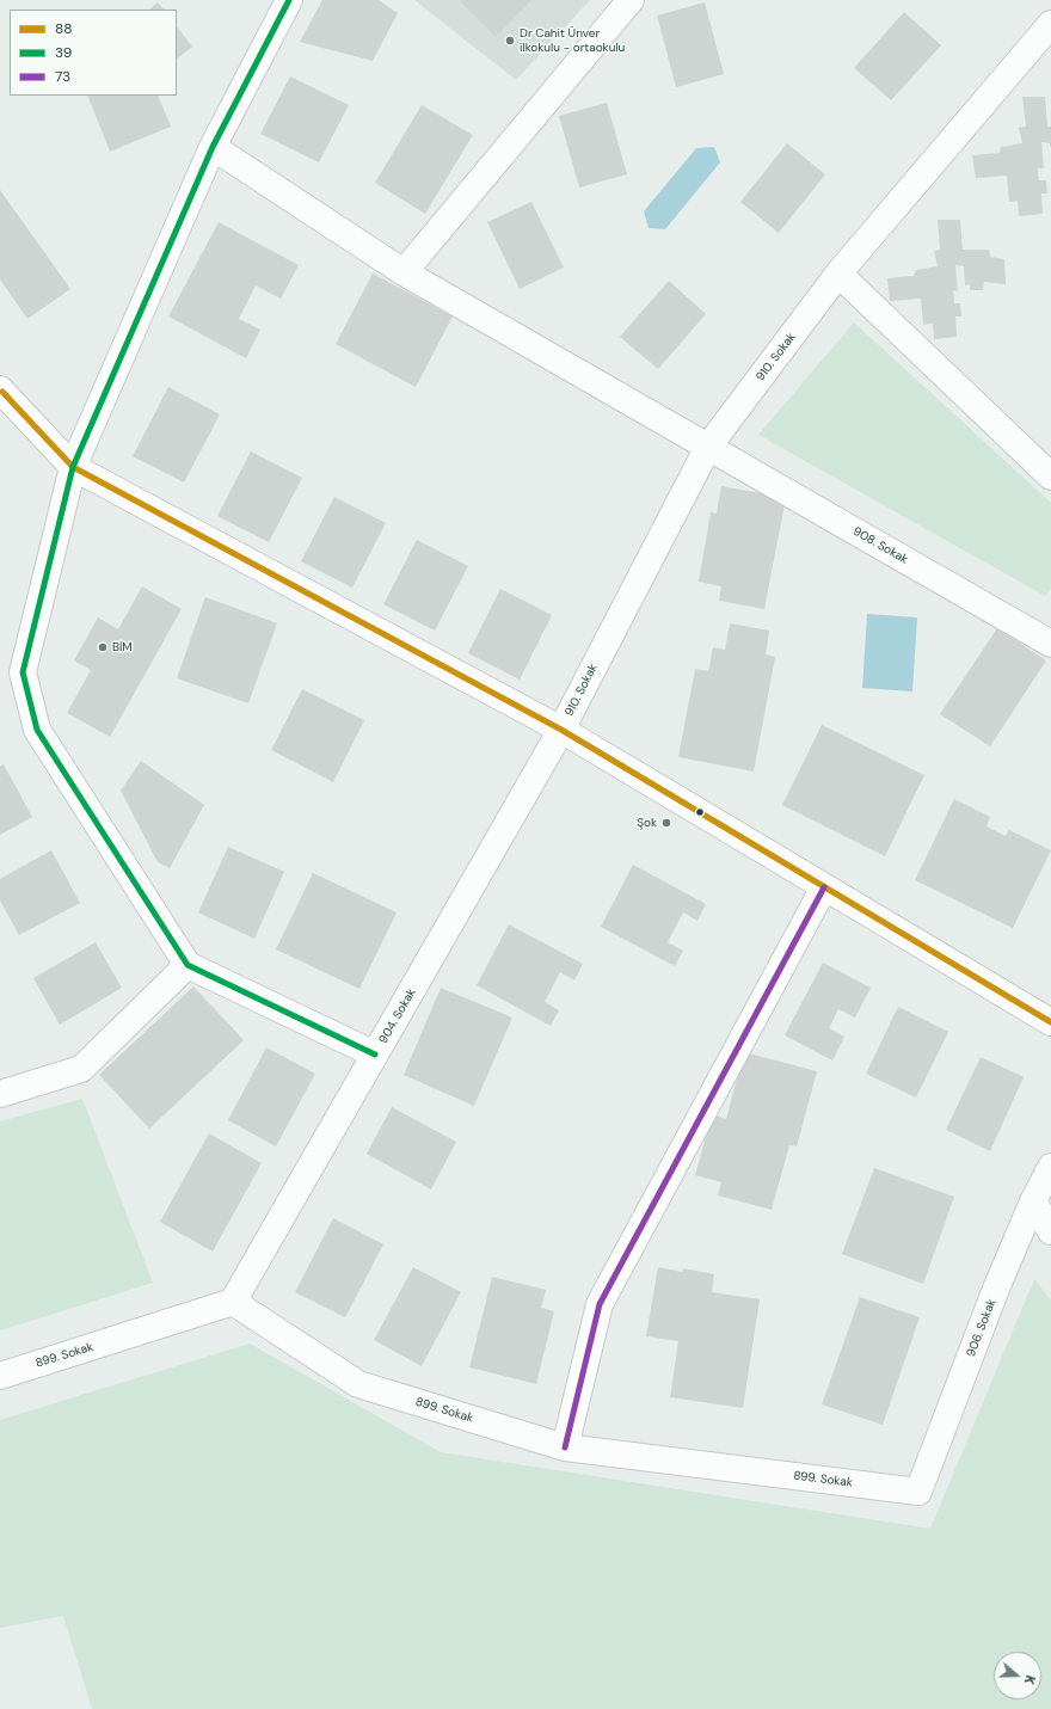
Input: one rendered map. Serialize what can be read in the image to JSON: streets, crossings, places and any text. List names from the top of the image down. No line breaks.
{"streets":{"street":["910. Sokak","908. Sokak","904. Sokak","906. Sokak","899. Sokak"]},"crossings":[["910. Sokak","908. Sokak"],["910. Sokak","904. Sokak"],["904. Sokak","899. Sokak"],["906. Sokak","899. Sokak"]],"places":["Dr Cahit Ünver ilkokulu - ortaokulu","BİM","Şok"],"lines":["transit line 39","transit line 88","transit line 73"],"legend":["88","39","73"],"north":"right"}
